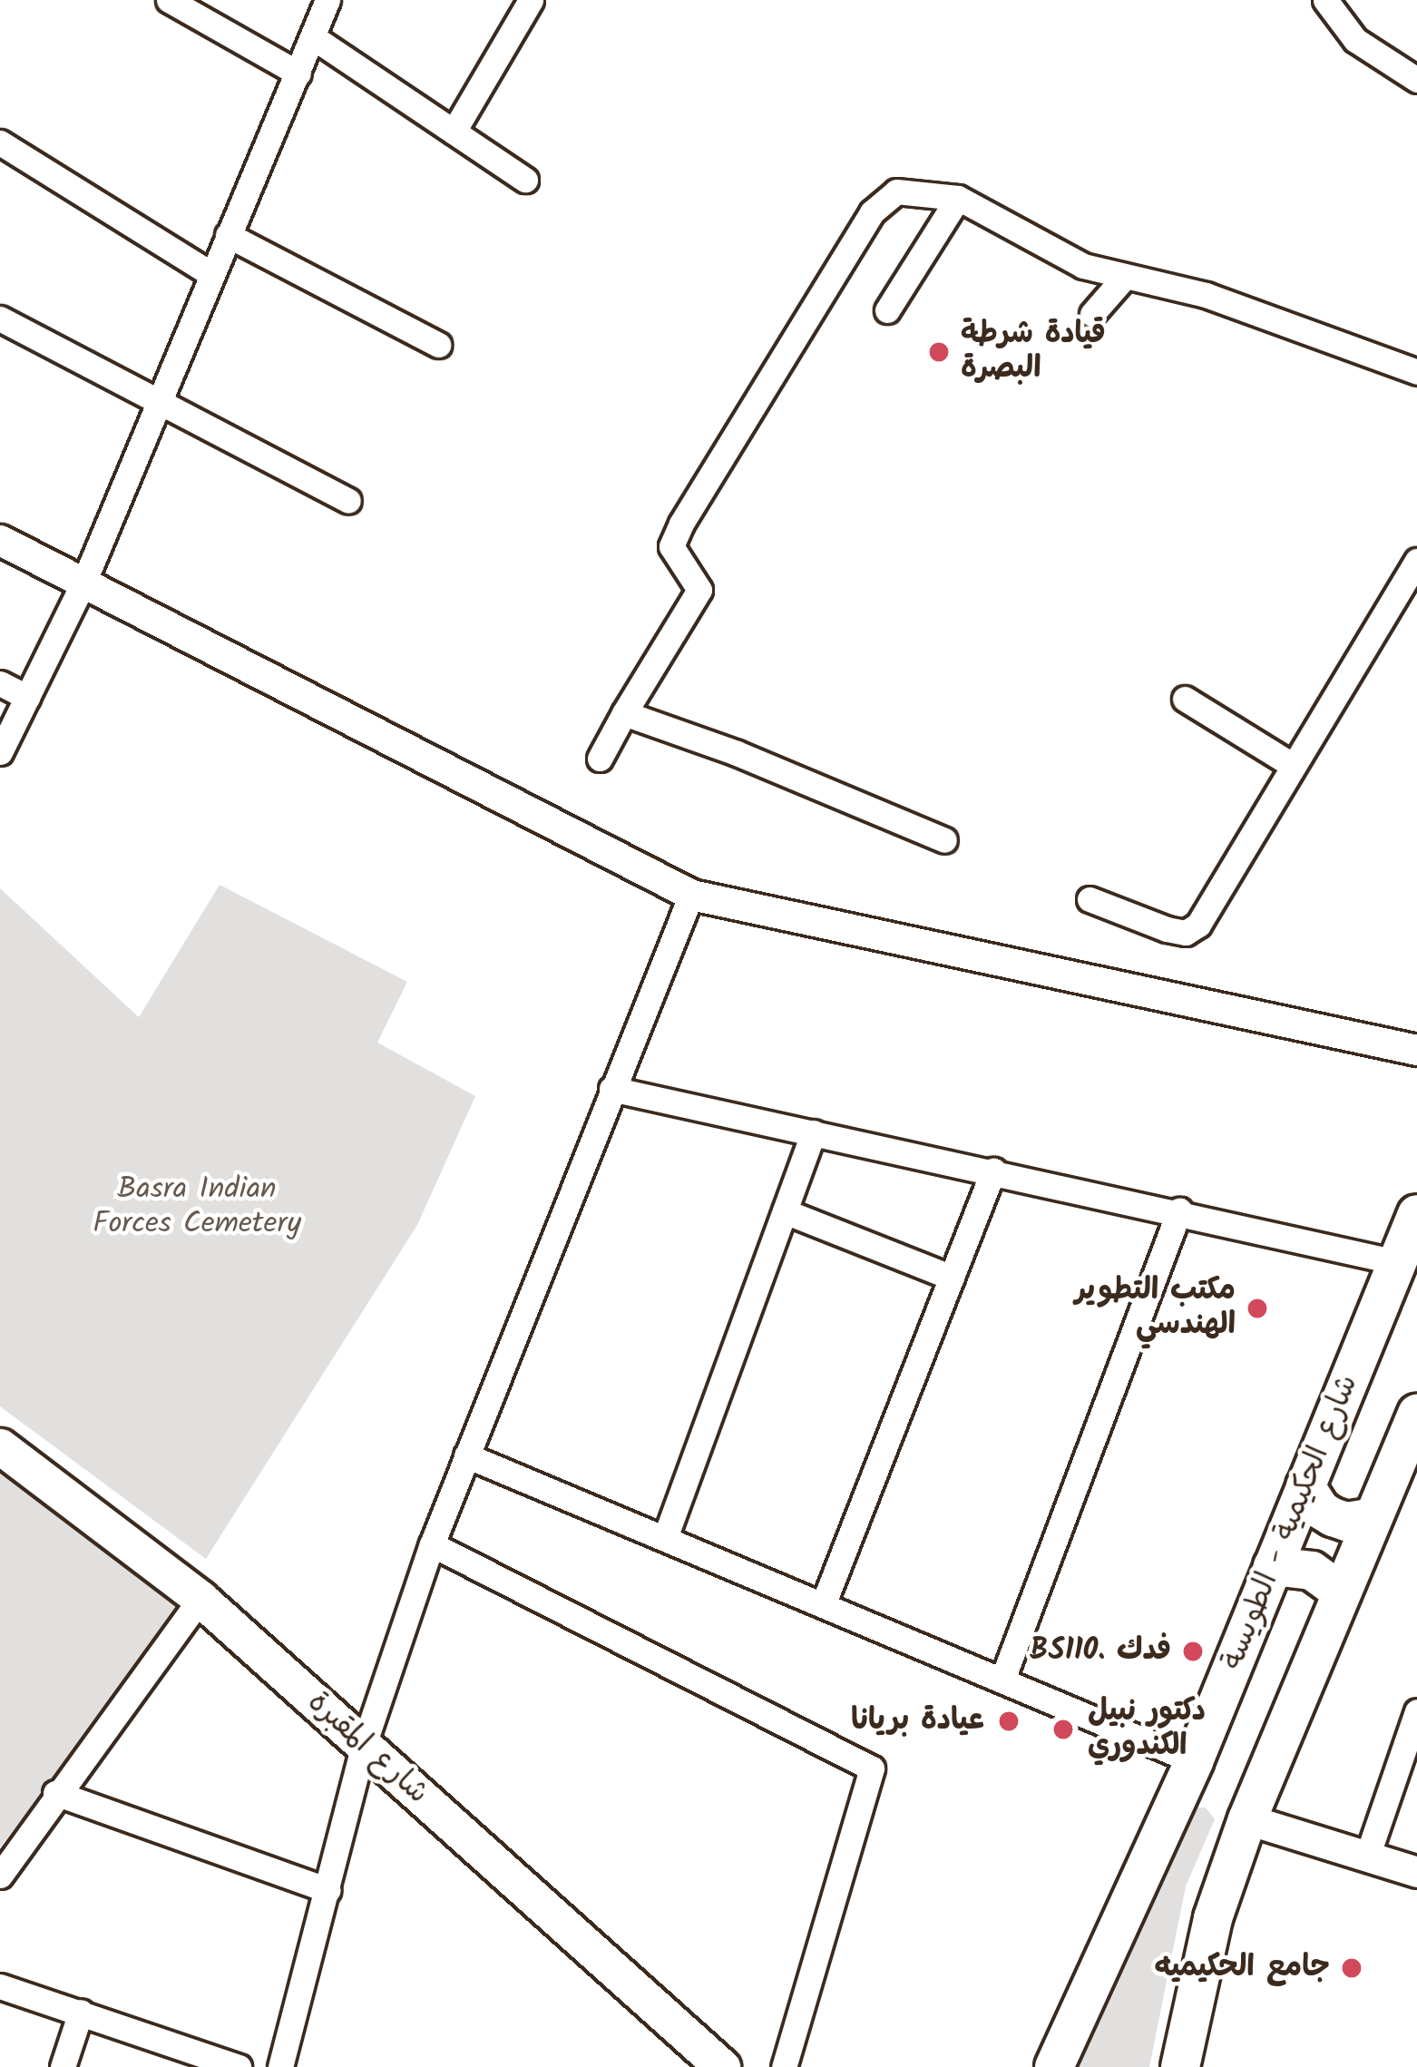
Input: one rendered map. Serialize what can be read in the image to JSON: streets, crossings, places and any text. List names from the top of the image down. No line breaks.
{"streets":{"main road":["شارع الحكيمية - الطويسة","شارع المقبرة"]},"parks":["Basra Indian Forces Cemetery"],"places":["قيادة شرطة البصرة","مكتب التطوير الهندسي","BS110. فدك","عيادة بريانا","دكتور نبيل الكندوري","جامع الحكيميه"]}
